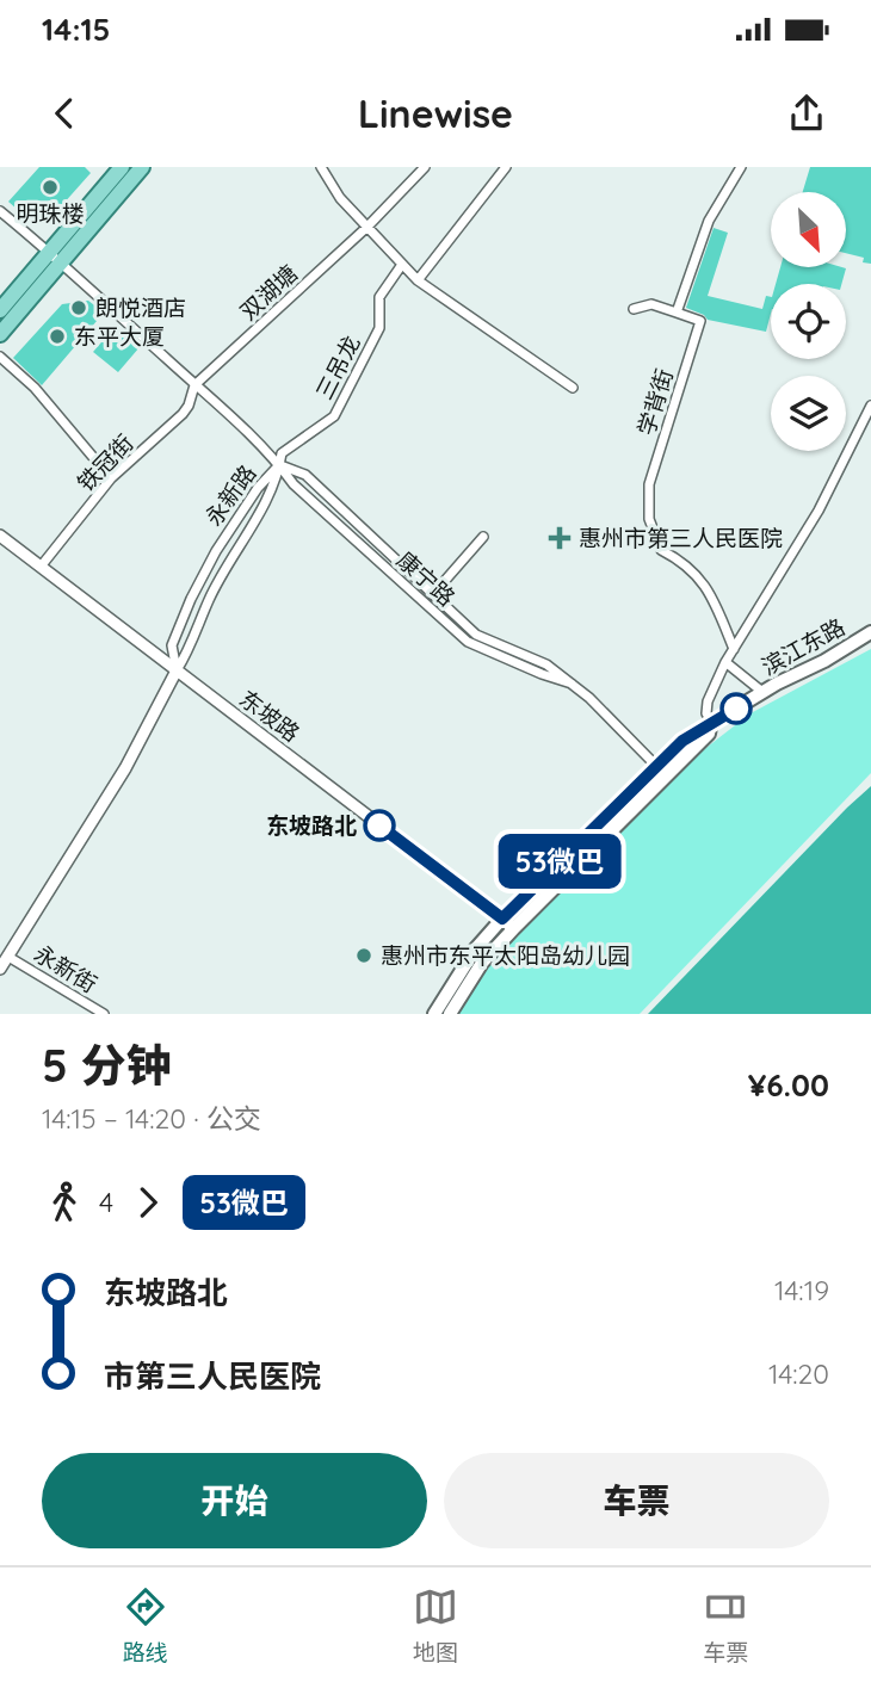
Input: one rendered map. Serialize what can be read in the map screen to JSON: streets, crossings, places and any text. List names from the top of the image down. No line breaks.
{"streets":{"main road":["滨江东路"],"street":["双湖塘","三吊龙","学背街","铁冠街","永新路","康宁路","东坡路","永新街"]},"crossings":[["双湖塘","铁冠街"],["双湖塘","康宁路"],["三吊龙","永新路"],["三吊龙","康宁路"],["铁冠街","康宁路"],["铁冠街","东坡路"],["永新路","康宁路"],["永新路","东坡路"],["永新路","永新街"],["康宁路","滨江东路"],["滨江东路","东坡路"]],"places":{"other":["明珠楼","朗悦酒店","东平大厦","东坡路北","惠州市东平太阳岛幼儿园"],"health":["惠州市第三人民医院"]},"lines":["bus line 53微巴"],"north":"bottom right","page":{"status":"14:15","header":"Linewise","on_map":"53微巴","heading":["5 分钟","14:15 – 14:20 · 公交","¥6.00"],"legs":["4","53微巴"],"list":[{"name":"东坡路北","value":"14:19"},{"name":"市第三人民医院","value":"14:20"}],"buttons":["开始","车票"],"tabs":["路线","地图","车票"]}}
